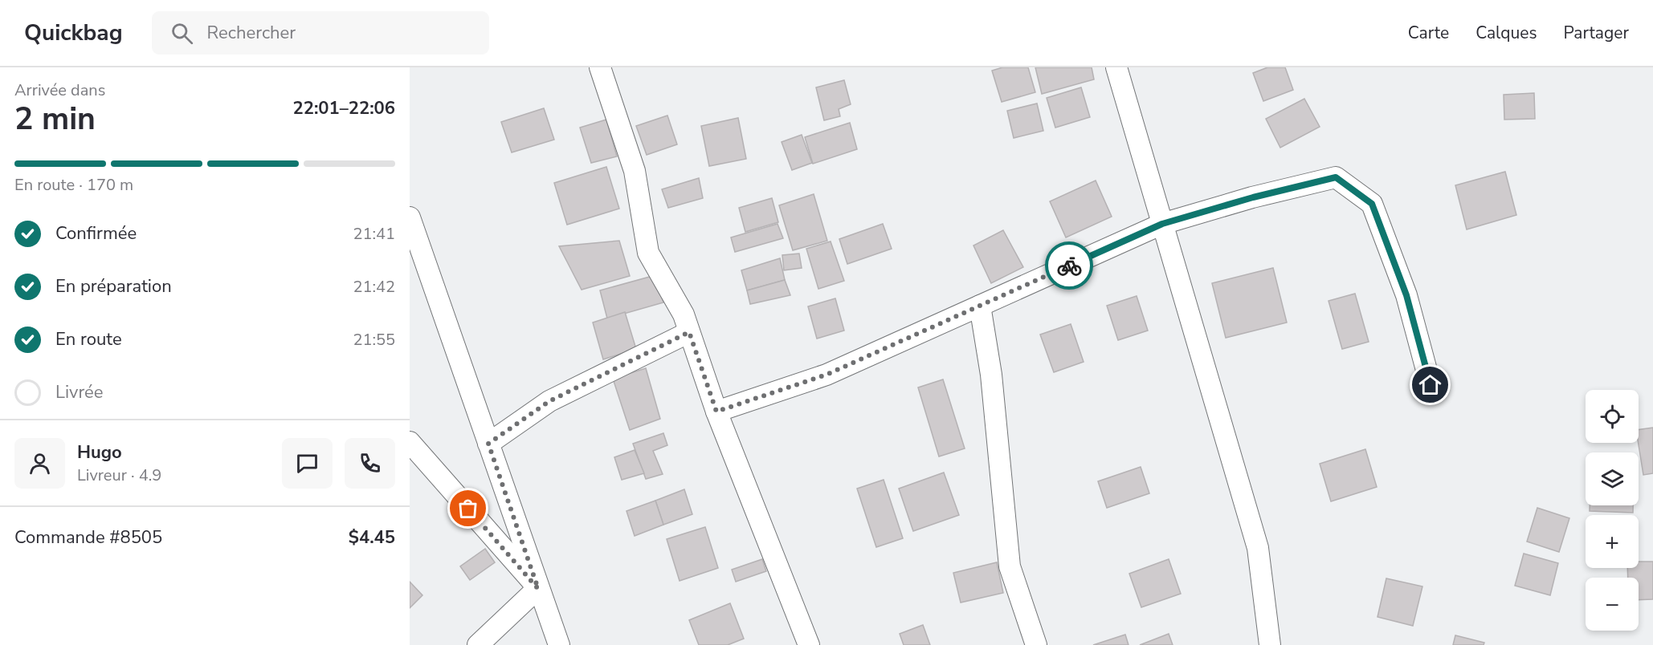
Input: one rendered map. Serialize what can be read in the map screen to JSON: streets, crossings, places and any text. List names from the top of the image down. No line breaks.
{"page":{"header":"Quickbag","search":"Rechercher","nav":["Carte","Calques","Partager"],"heading":["2 min","Arrivée dans","22:01–22:06"],"panel":["Hugo","Livreur · 4.9","Commande #8505","$4.45"],"bar":"En route · 170 m","list":[["Confirmée","21:41"],["En préparation","21:42"],["En route","21:55"],"Livrée"],"map_buttons":["+","−"]}}
